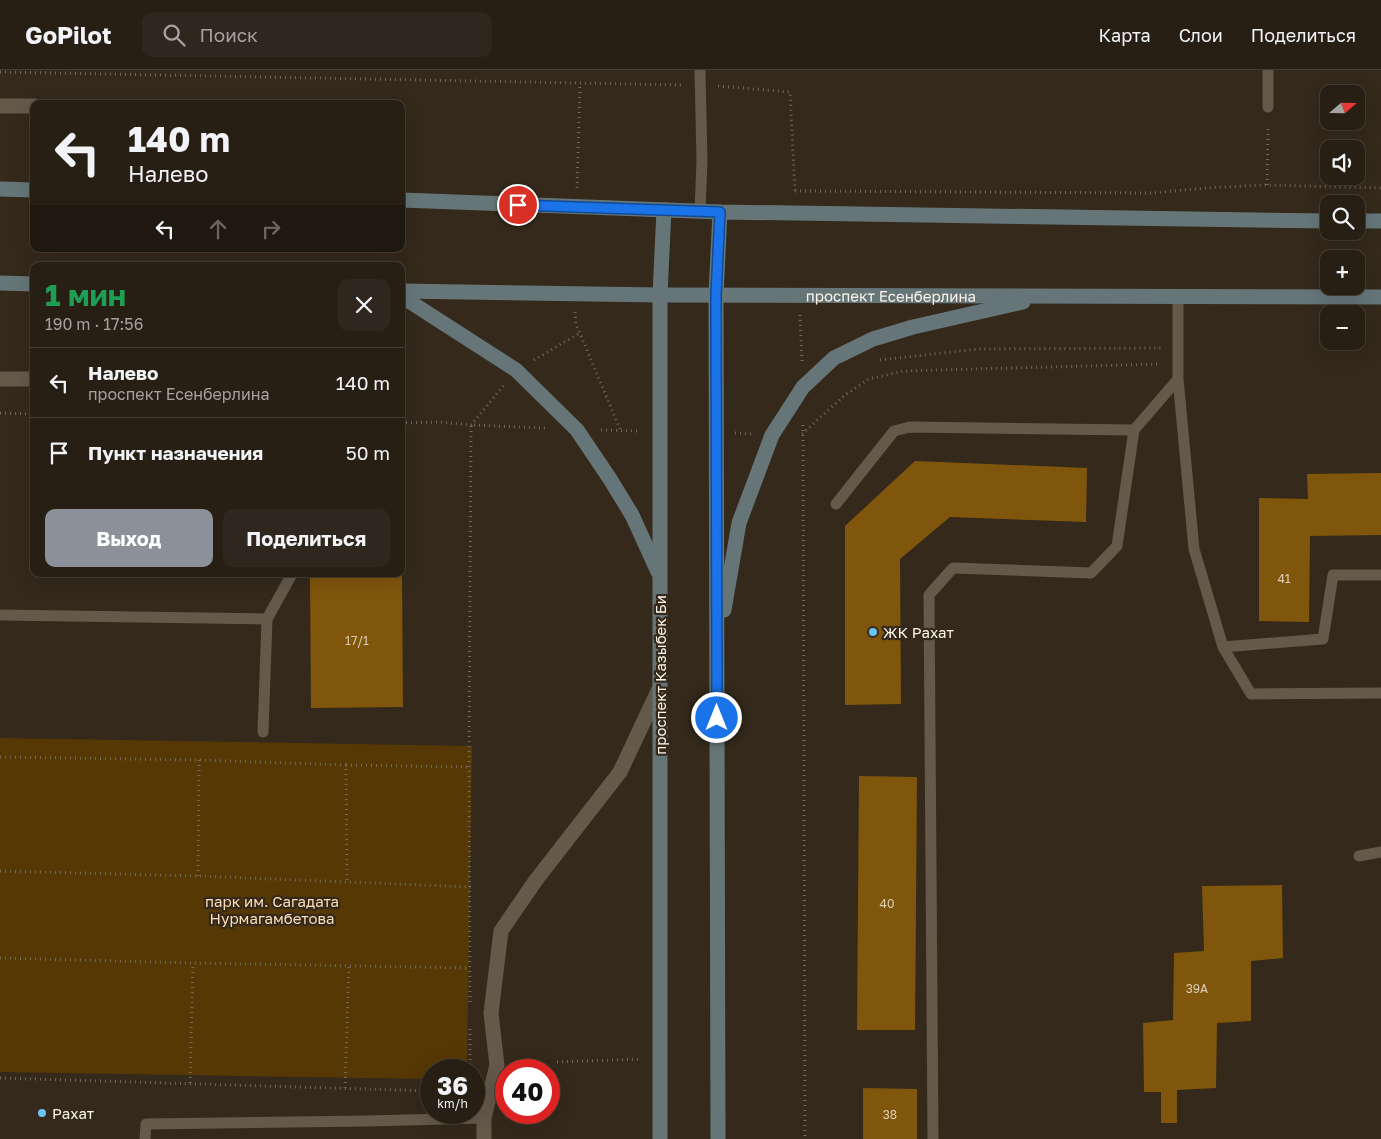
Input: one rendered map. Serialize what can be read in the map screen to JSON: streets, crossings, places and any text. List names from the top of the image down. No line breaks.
{"streets":{"street":["проспект Есенберлина","проспект Казыбек Би"]},"crossings":[["проспект Есенберлина","проспект Казыбек Би"]],"parks":["парк им. Сагадата Нурмагамбетова"],"places":["ЖК Рахат","Рахат"],"house_numbers":["41","17/1","40","39А","38"],"north":"right","page":{"header":"GoPilot","search":"Поиск","nav":["Карта","Слои","Поделиться"],"map_buttons":["+","−"],"turn":["140 m","Налево"],"heading":["1 мин","190 m · 17:56"],"list":[{"name":"Налево","note":"проспект Есенберлина","value":"140 m"},{"name":"Пункт назначения","value":"50 m"}],"buttons":["Выход","Поделиться"],"speed":"36 km/h","limit":"40"}}
